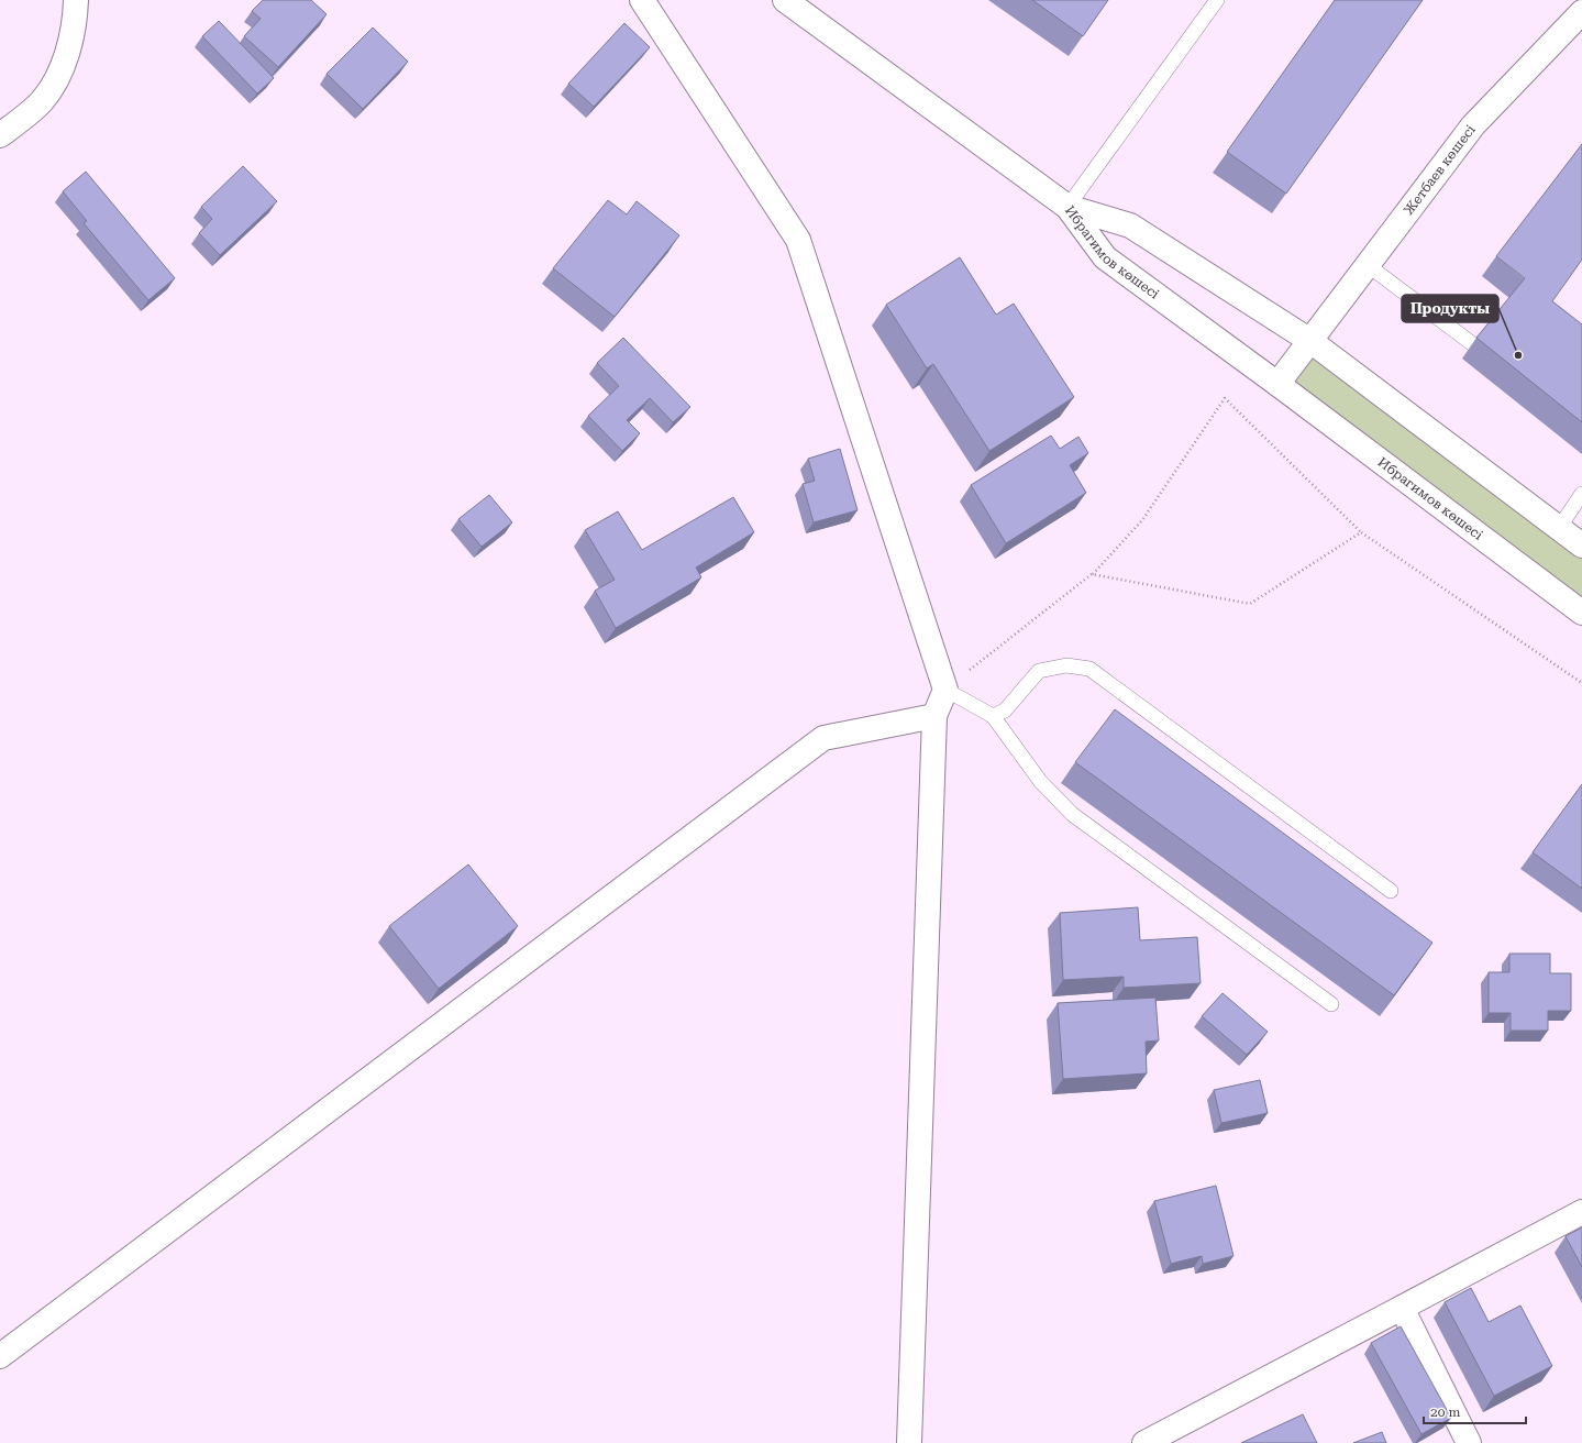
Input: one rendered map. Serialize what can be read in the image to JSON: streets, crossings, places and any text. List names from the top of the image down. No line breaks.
{"streets":{"street":["Жетбаев көшесі","Ибрагимов көшесі"]},"crossings":[["Жетбаев көшесі","Ибрагимов көшесі"]],"places":["Продукты"],"scale_bar":"20 m"}
